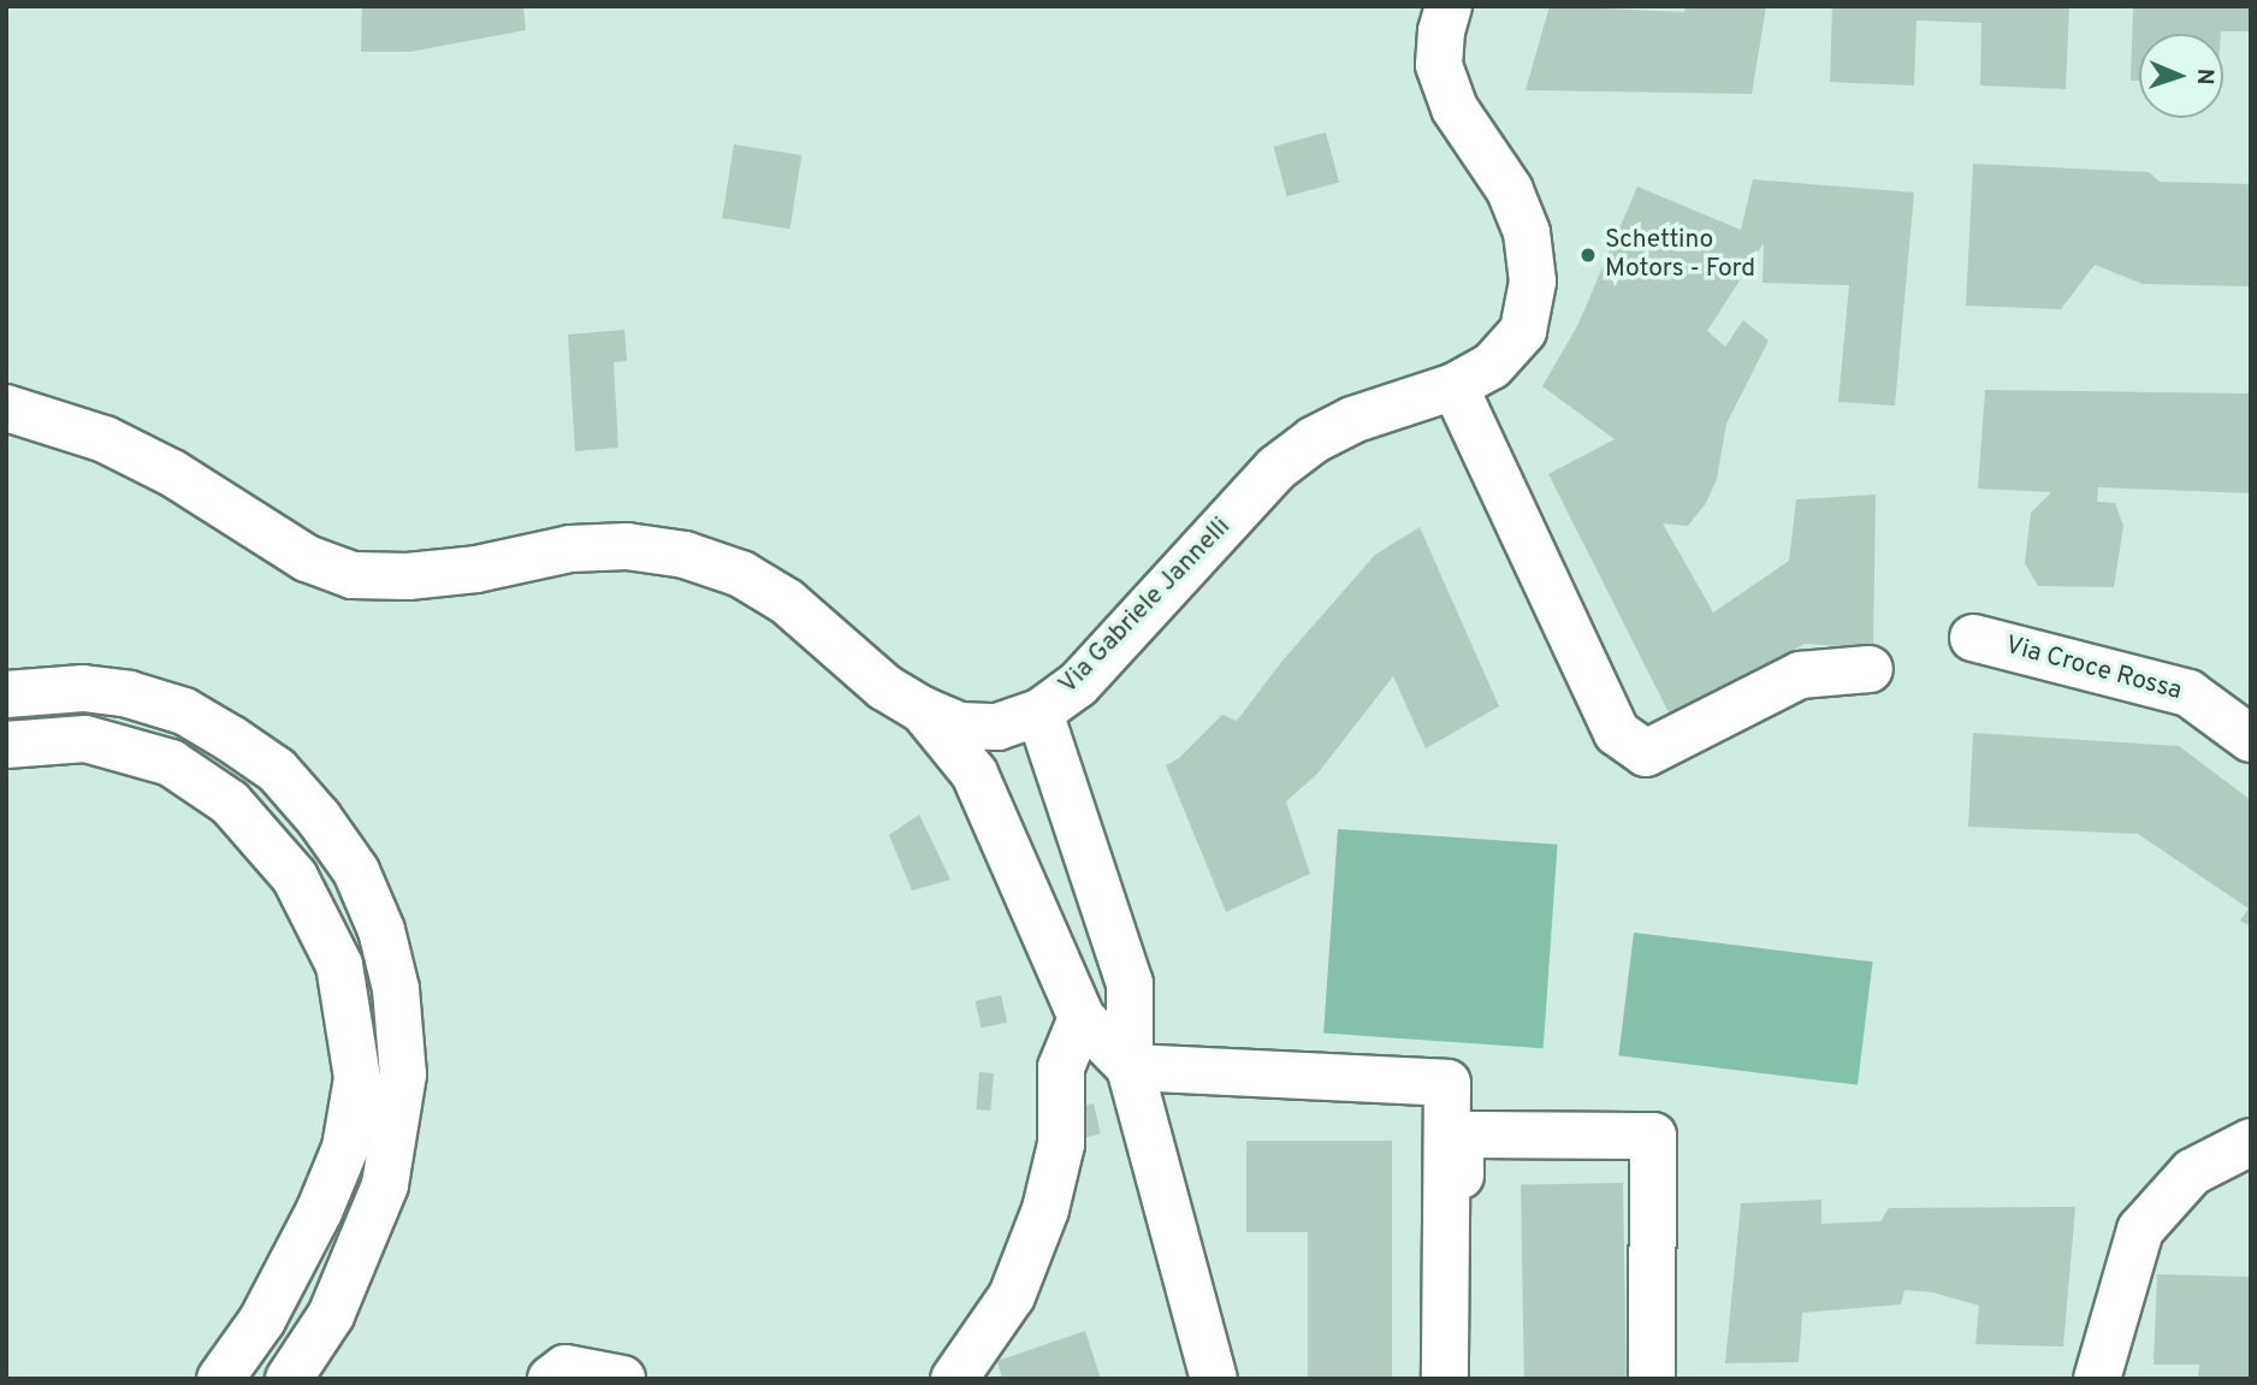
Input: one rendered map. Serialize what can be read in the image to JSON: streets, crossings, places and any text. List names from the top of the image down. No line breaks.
{"streets":{"main road":["Via Gabriele Jannelli","Via Croce Rossa"]},"places":["Schettino Motors - Ford"],"north":"right"}
